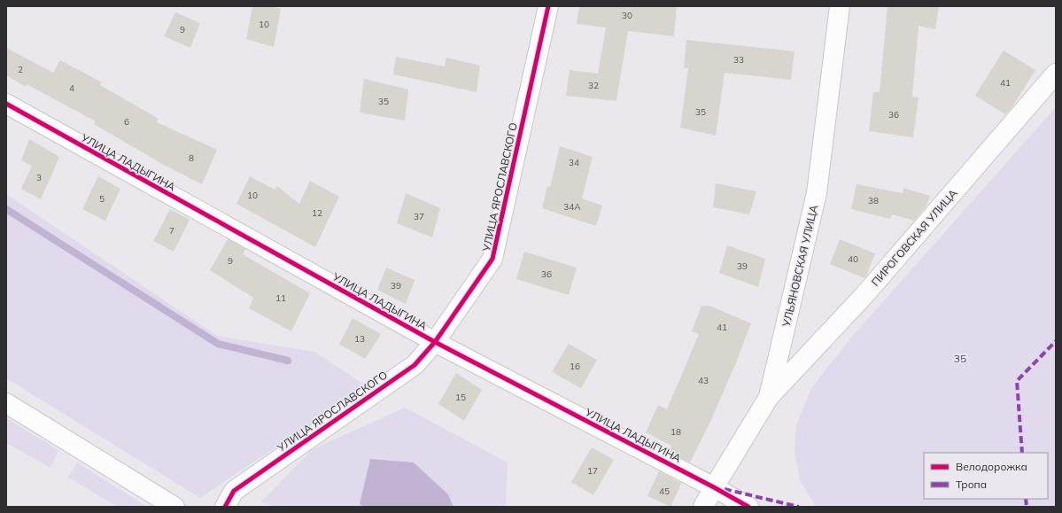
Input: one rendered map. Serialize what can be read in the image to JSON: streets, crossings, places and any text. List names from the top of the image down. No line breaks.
{"streets":{"street":["УЛИЦА ЛАДЫГИНА","УЛИЦА ЯРОСЛАВСКОГО","ПИРОГОВСКАЯ УЛИЦА","УЛЬЯНОВСКАЯ УЛИЦА"]},"crossings":[["УЛИЦА ЛАДЫГИНА","УЛИЦА ЯРОСЛАВСКОГО"],["УЛИЦА ЛАДЫГИНА","УЛЬЯНОВСКАЯ УЛИЦА"],["ПИРОГОВСКАЯ УЛИЦА","УЛЬЯНОВСКАЯ УЛИЦА"]],"parks":["35"],"house_numbers":["30","10","9","33","2","41","32","4","35","35","36","6","8","34","3","10","5","38","34А","12","37","7","40","9","39","36","39","11","41","13","16","43","15","18","17","45"],"legend":["Велодорожка","Тропа"]}
